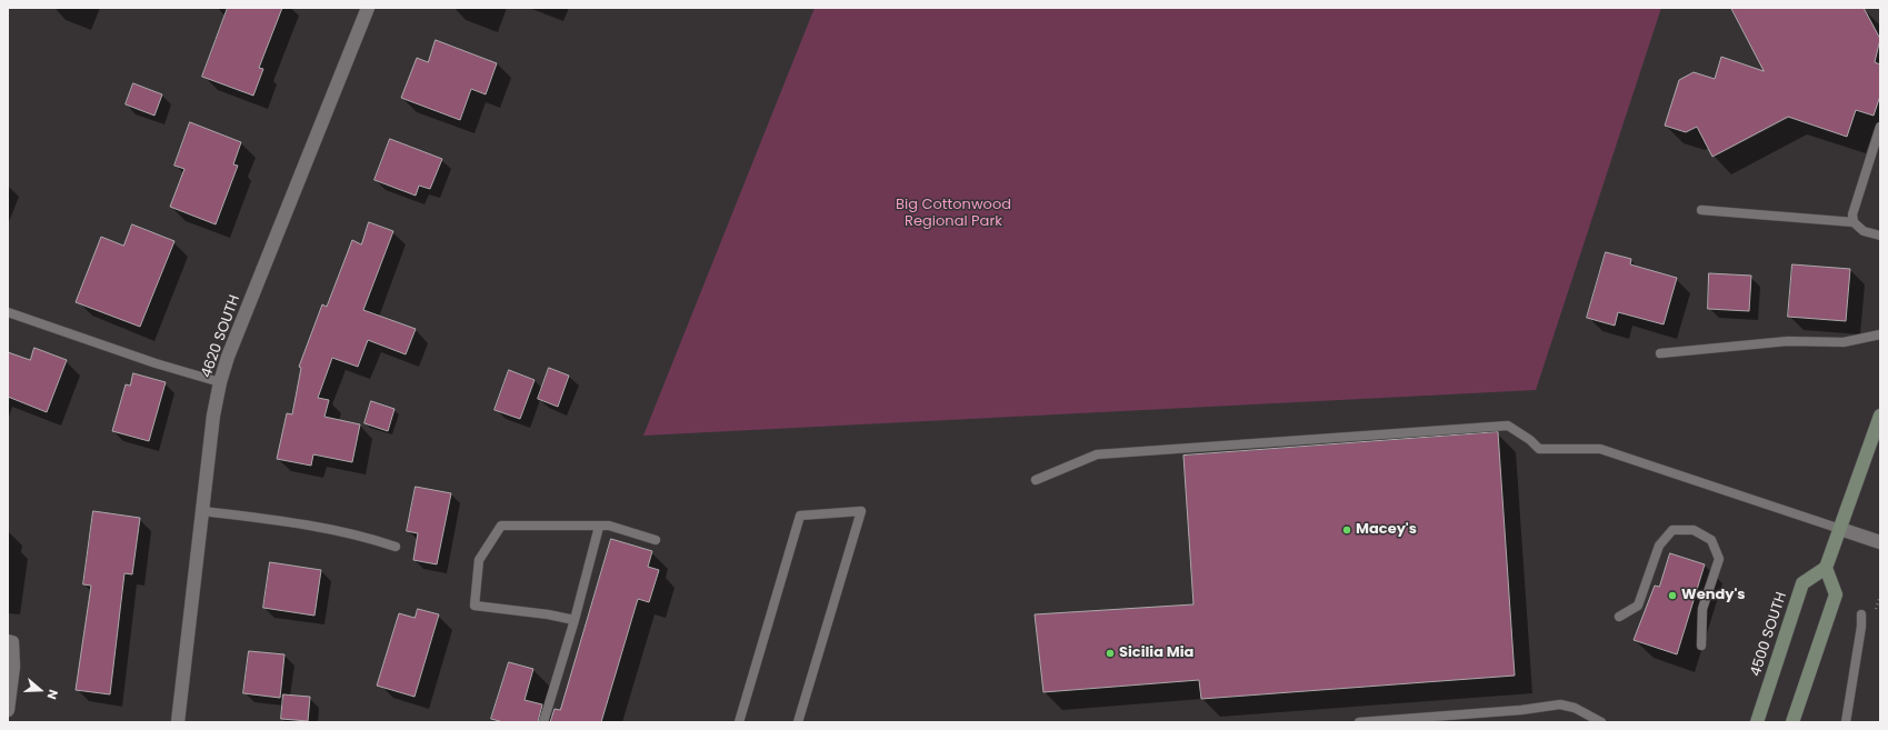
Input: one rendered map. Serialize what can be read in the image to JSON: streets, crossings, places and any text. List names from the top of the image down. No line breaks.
{"streets":{"main road":["4500 SOUTH"],"street":["4620 SOUTH"]},"parks":["Big Cottonwood Regional Park"],"places":["Macey's","Wendy's","Sicilia Mia"],"north":"right"}
